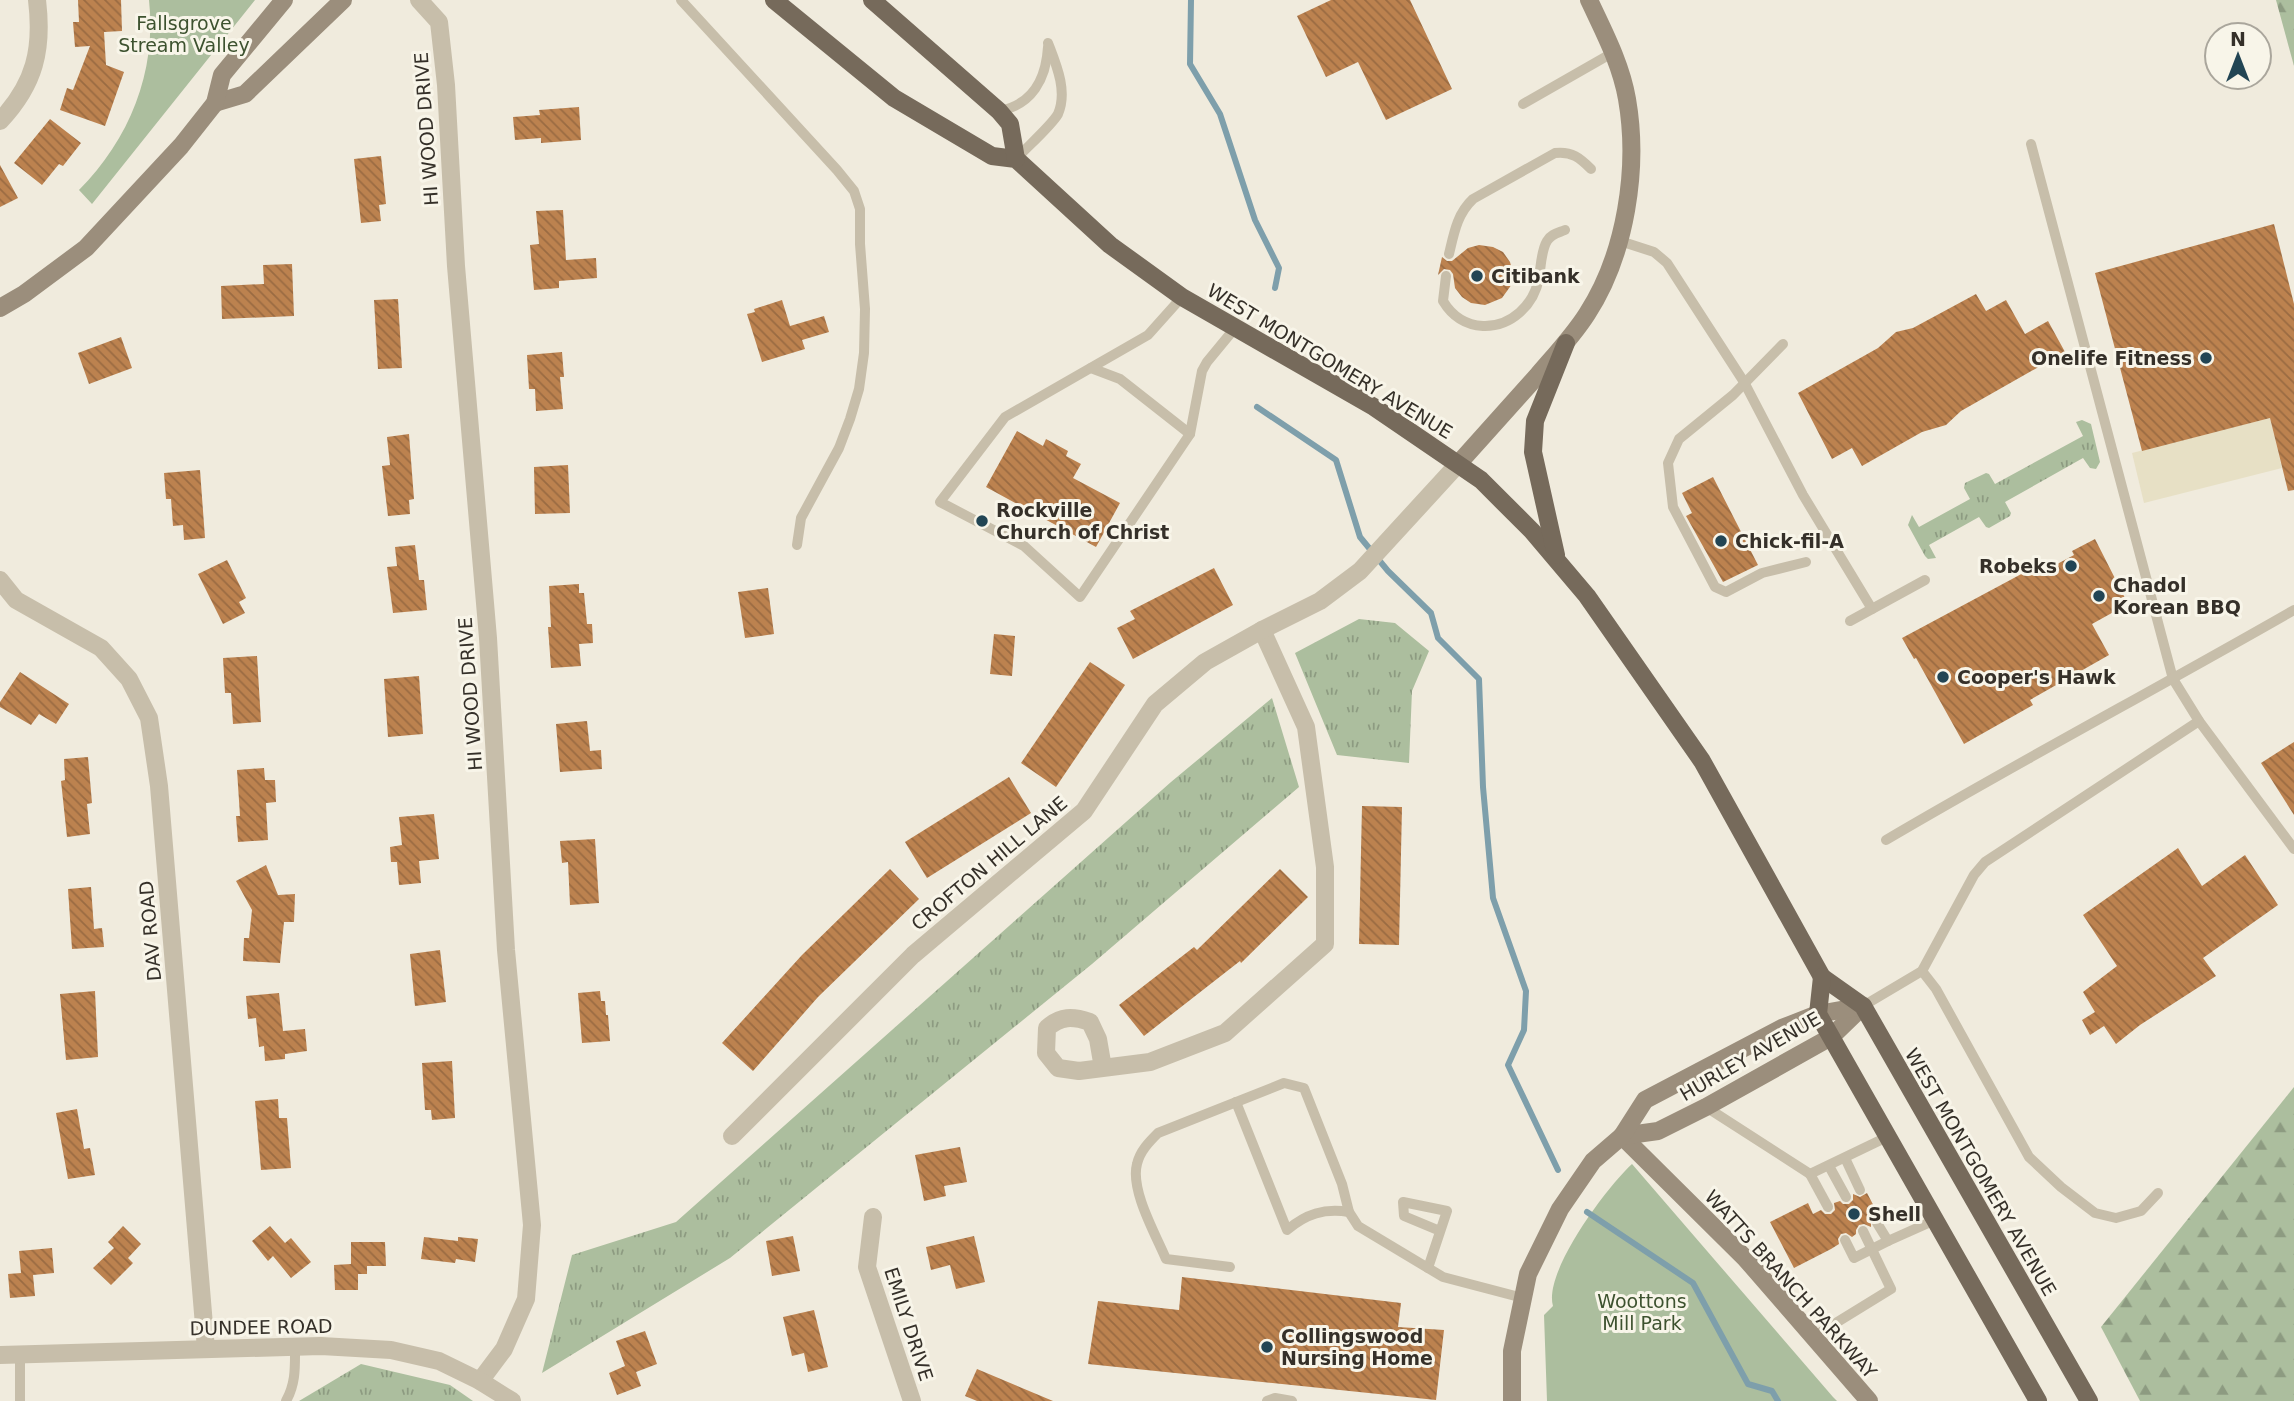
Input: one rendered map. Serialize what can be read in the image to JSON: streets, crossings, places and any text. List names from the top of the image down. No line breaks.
{"streets":{"main road":["WEST MONTGOMERY AVENUE"],"street":["HI WOOD DRIVE","CROFTON HILL LANE","DAV ROAD","HURLEY AVENUE","WATTS BRANCH PARKWAY","EMILY DRIVE","DUNDEE ROAD"]},"crossings":[["HI WOOD DRIVE","DUNDEE ROAD"],["WEST MONTGOMERY AVENUE","CROFTON HILL LANE"],["WEST MONTGOMERY AVENUE","HURLEY AVENUE"],["DAV ROAD","DUNDEE ROAD"],["HURLEY AVENUE","WATTS BRANCH PARKWAY"]],"parks":["Fallsgrove Stream Valley","Woottons Mill Park"],"places":["Citibank","Onelife Fitness","Rockville Church of Christ","Chick-fil-A","Robeks","Chadol Korean BBQ","Cooper's Hawk","Shell","Collingswood Nursing Home"],"north":"top"}
